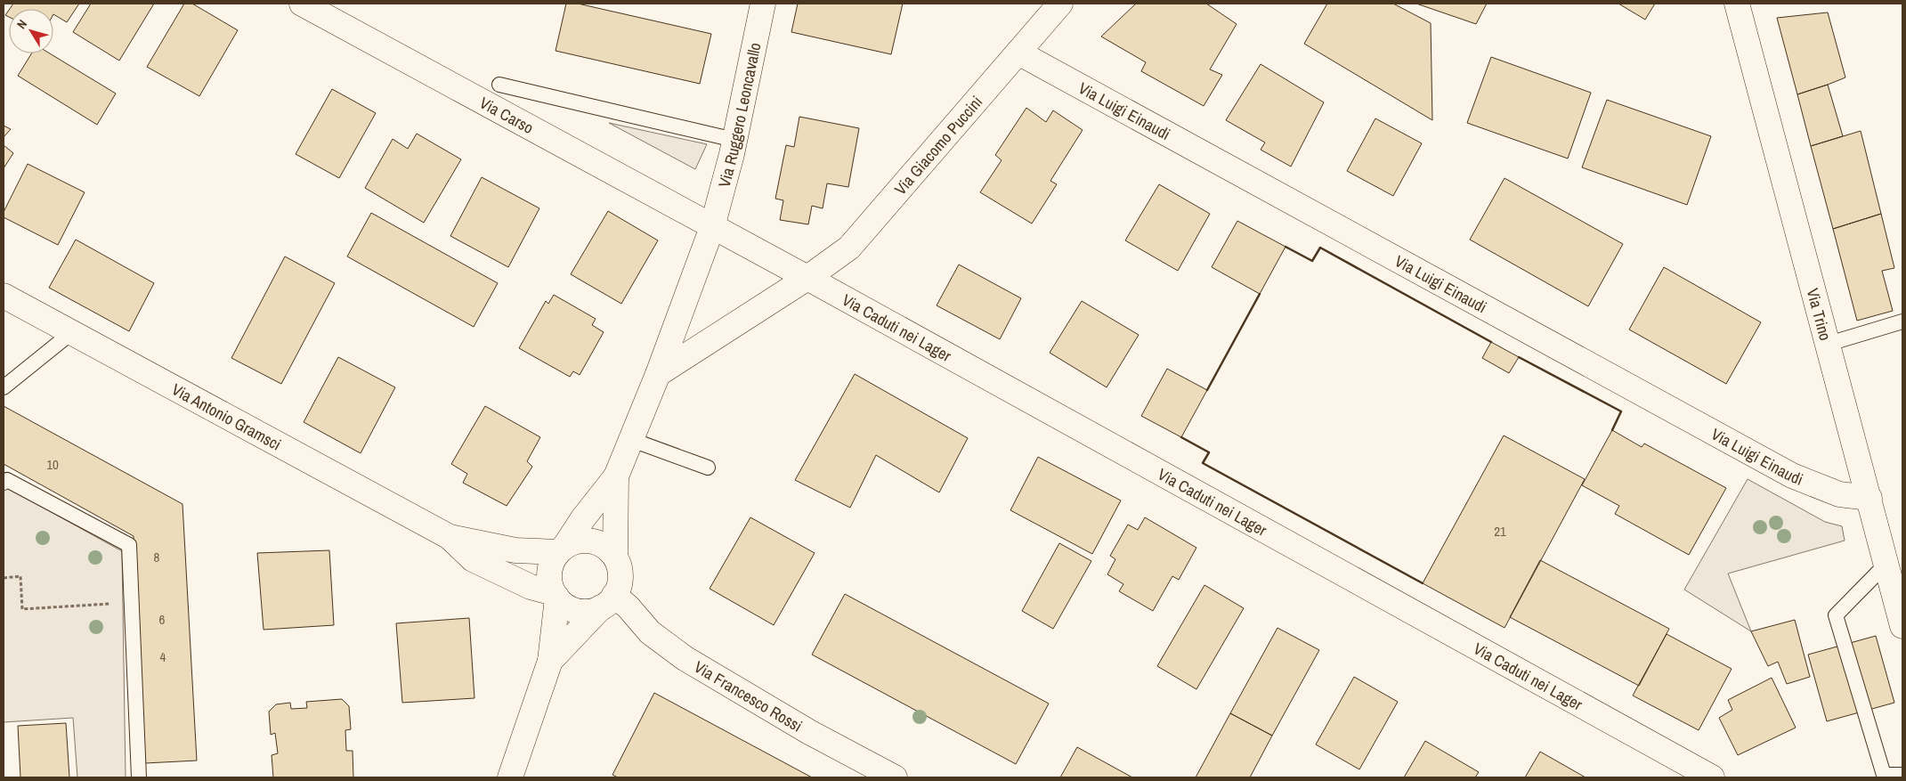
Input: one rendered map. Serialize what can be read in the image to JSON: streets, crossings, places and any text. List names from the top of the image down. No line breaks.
{"streets":{"street":["Via Luigi Einaudi","Via Carso","Via Ruggero Leoncavallo","Via Giacomo Puccini","Via Trino","Via Caduti nei Lager","Via Antonio Gramsci","Via Francesco Rossi"]},"crossings":[["Via Luigi Einaudi","Via Giacomo Puccini"],["Via Luigi Einaudi","Via Trino"],["Via Carso","Via Ruggero Leoncavallo"],["Via Carso","Via Caduti nei Lager"],["Via Ruggero Leoncavallo","Via Giacomo Puccini"],["Via Ruggero Leoncavallo","Via Caduti nei Lager"],["Via Giacomo Puccini","Via Caduti nei Lager"],["Via Antonio Gramsci","Via Francesco Rossi"]],"house_numbers":["10","21","8","6","4"],"north":"top left"}
